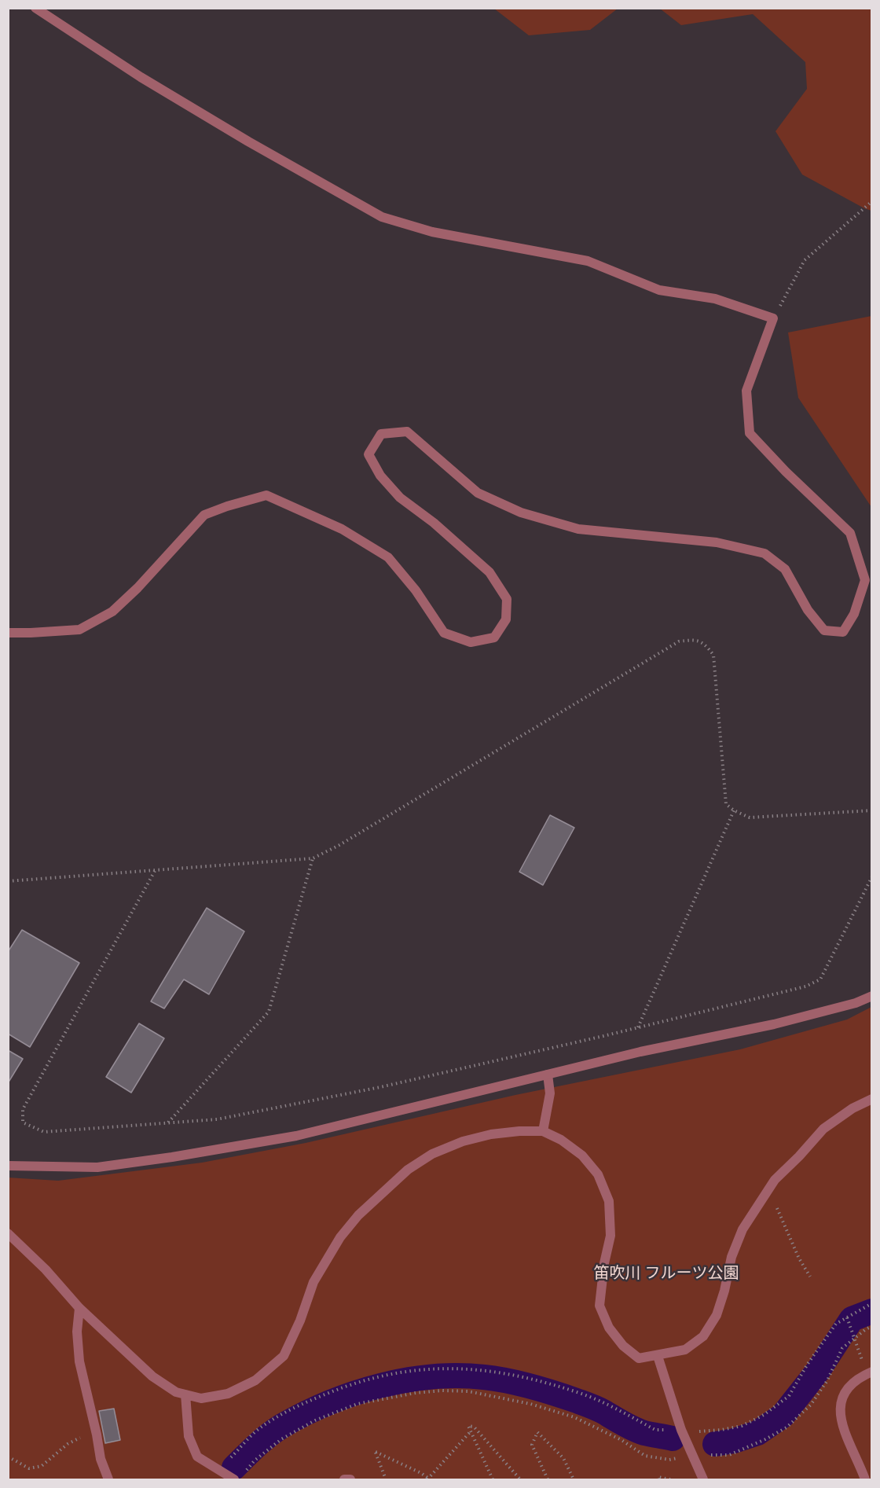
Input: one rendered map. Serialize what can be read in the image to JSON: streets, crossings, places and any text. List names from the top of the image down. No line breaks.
{"parks":["笛吹川 フルーツ公園"]}
